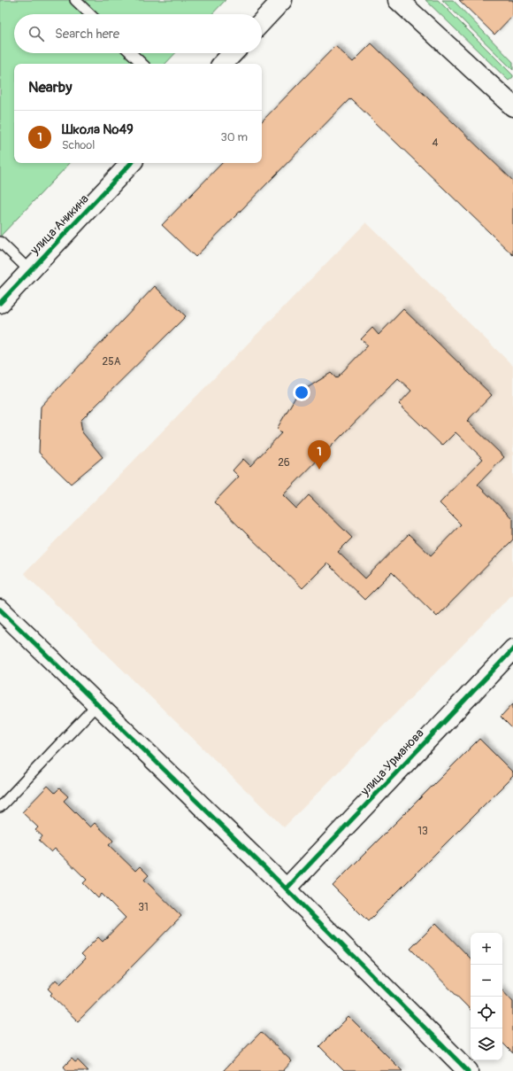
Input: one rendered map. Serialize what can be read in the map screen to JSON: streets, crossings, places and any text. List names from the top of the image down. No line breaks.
{"streets":{"street":["улица Аникина","улица Урманова"]},"house_numbers":["4","25А","26","13","31"],"page":{"search":"Search here","heading":"Nearby","list":[{"mark":"1","name":"Школа №49","note":"School","value":"30 m"}],"pins":"1","map_buttons":["+","−"]}}
